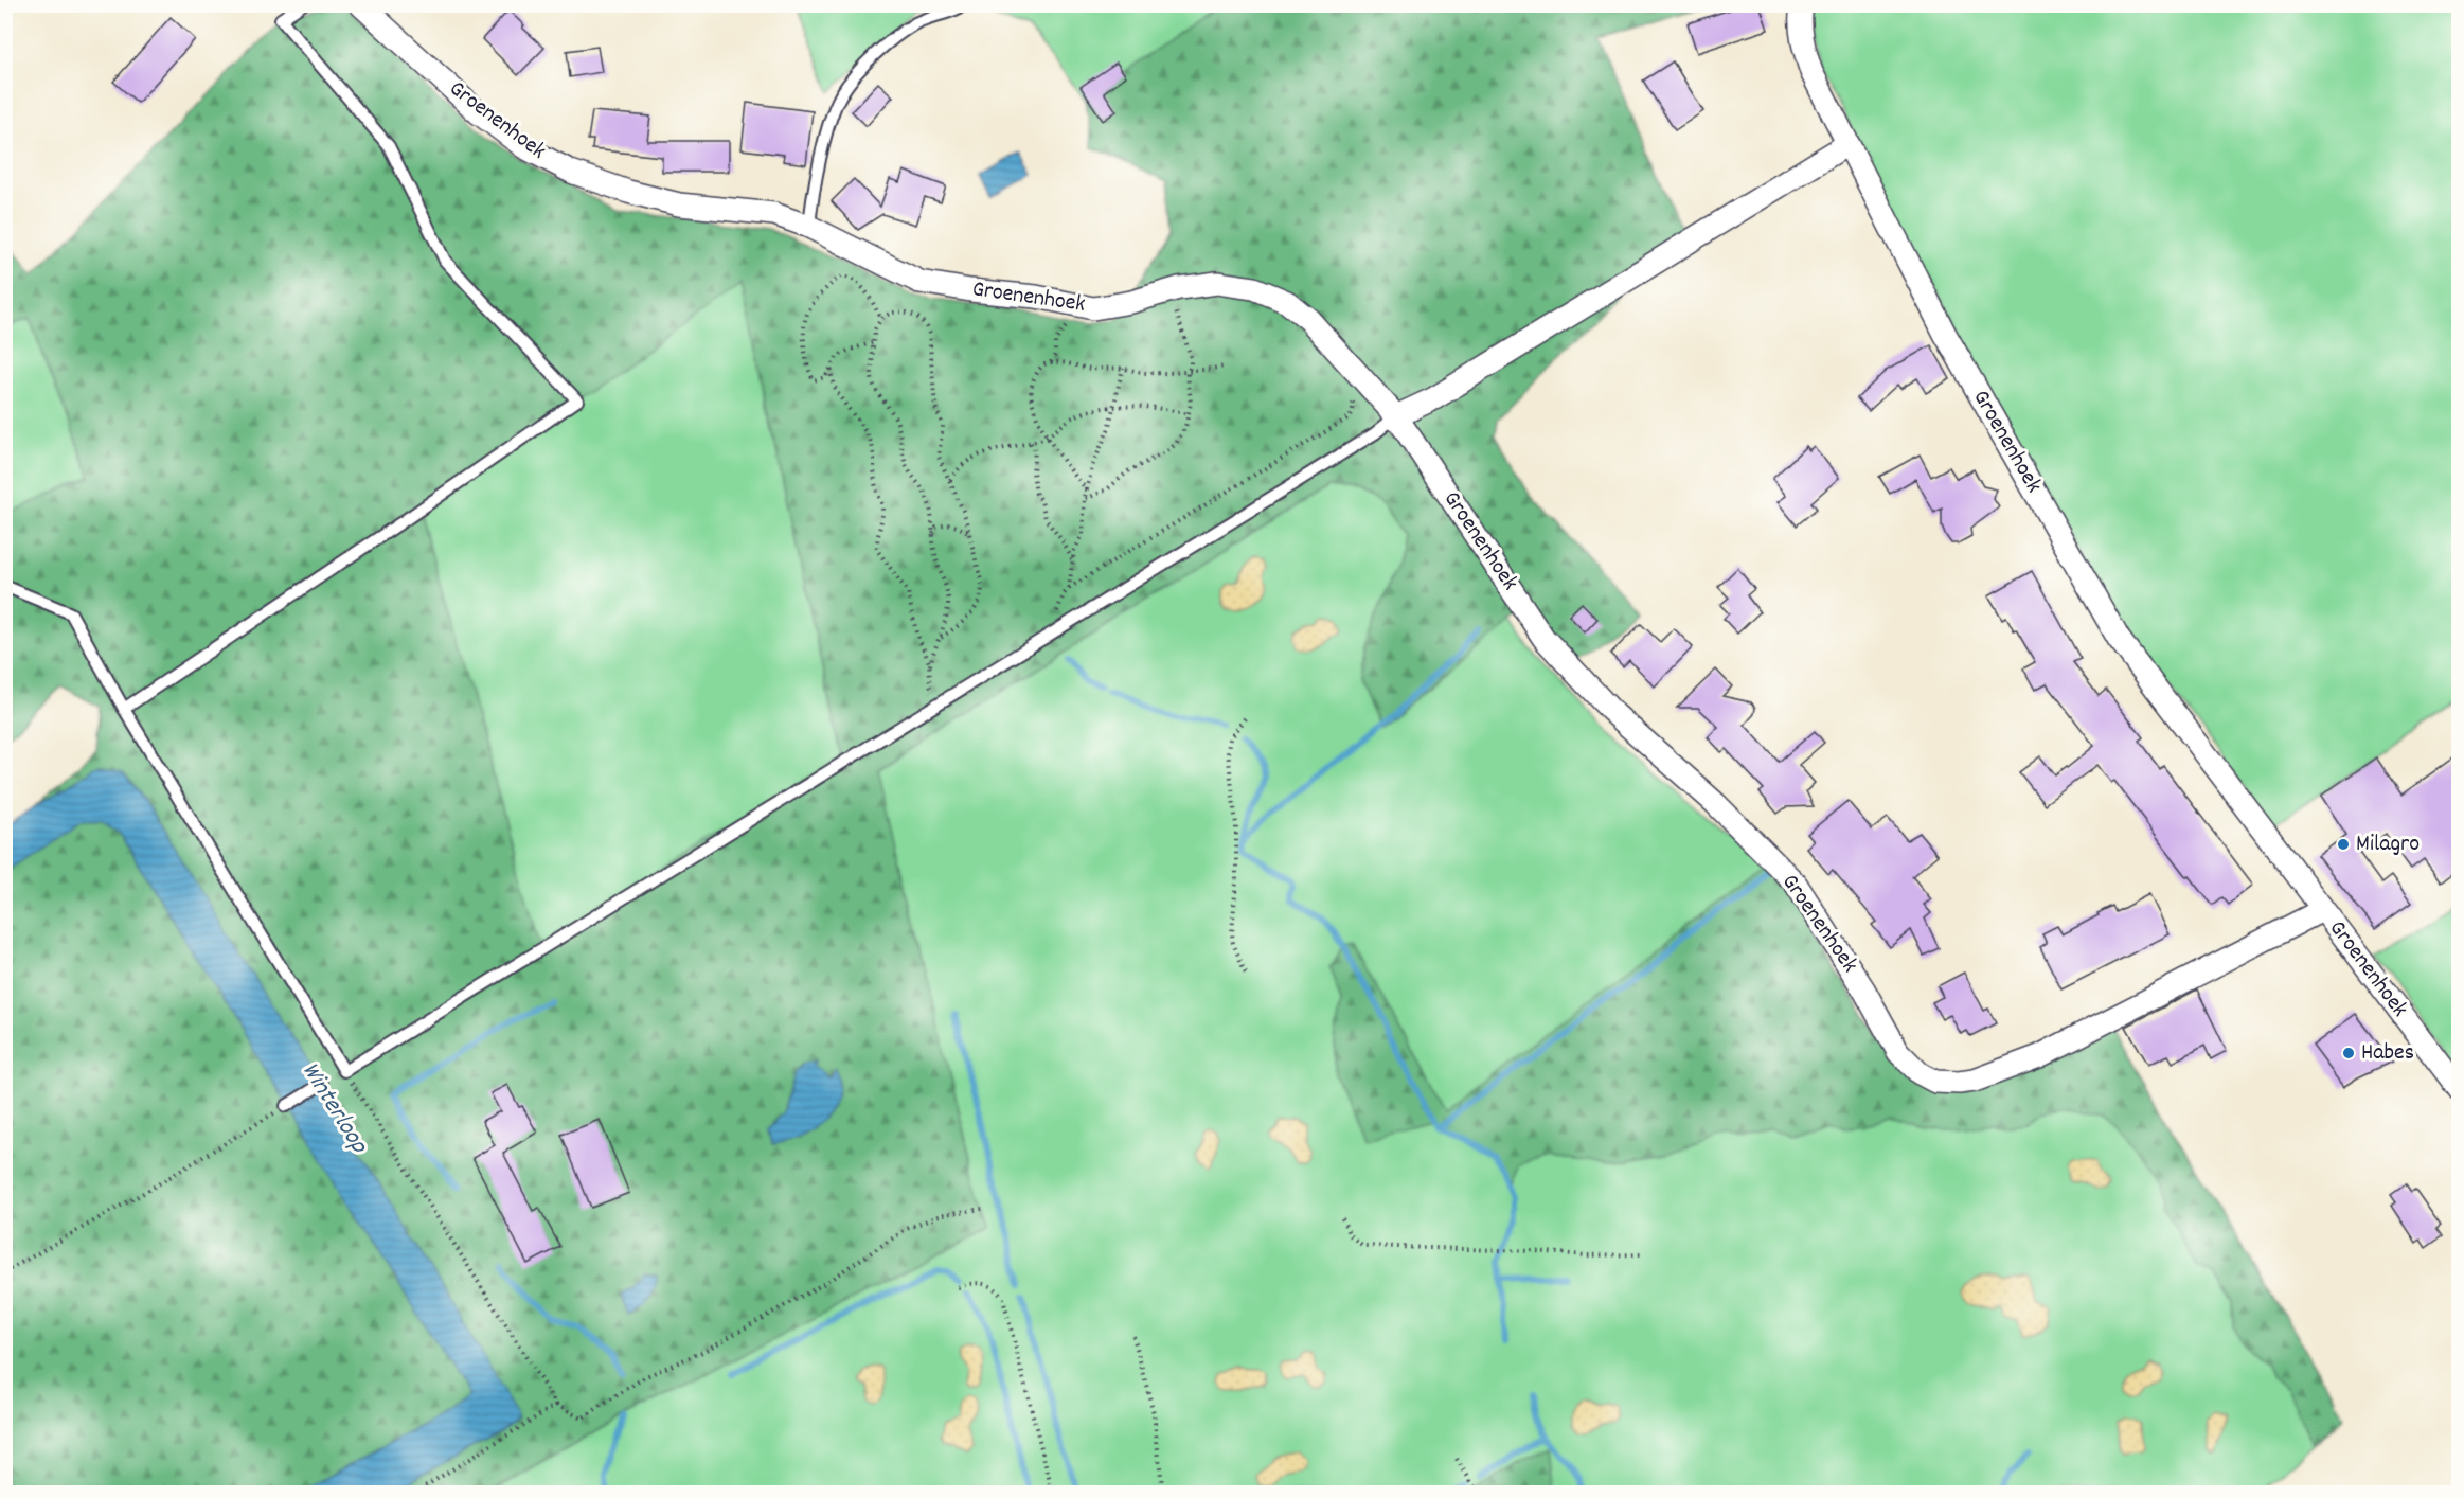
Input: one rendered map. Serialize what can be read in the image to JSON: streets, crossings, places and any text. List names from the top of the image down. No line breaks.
{"streets":{"street":["Groenenhoek"]},"water":["Winterloop"],"places":["Milagro","Habes"]}
